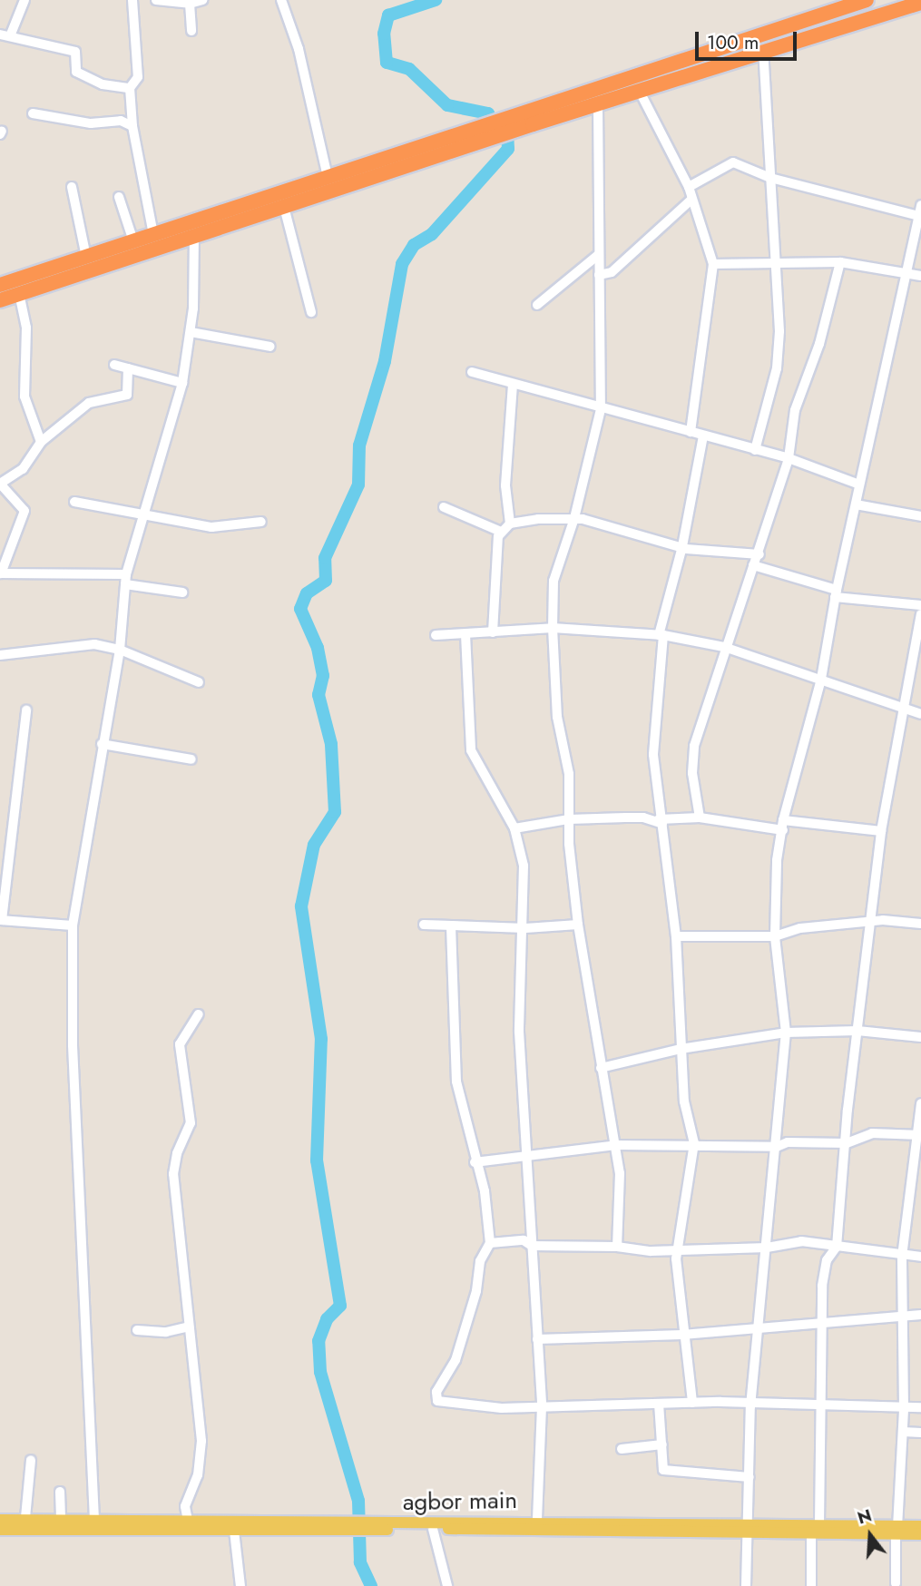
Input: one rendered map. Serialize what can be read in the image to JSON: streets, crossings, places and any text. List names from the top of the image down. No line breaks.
{"streets":{"main road":["agbor main"]},"scale_bar":"100 m","north":"top"}
